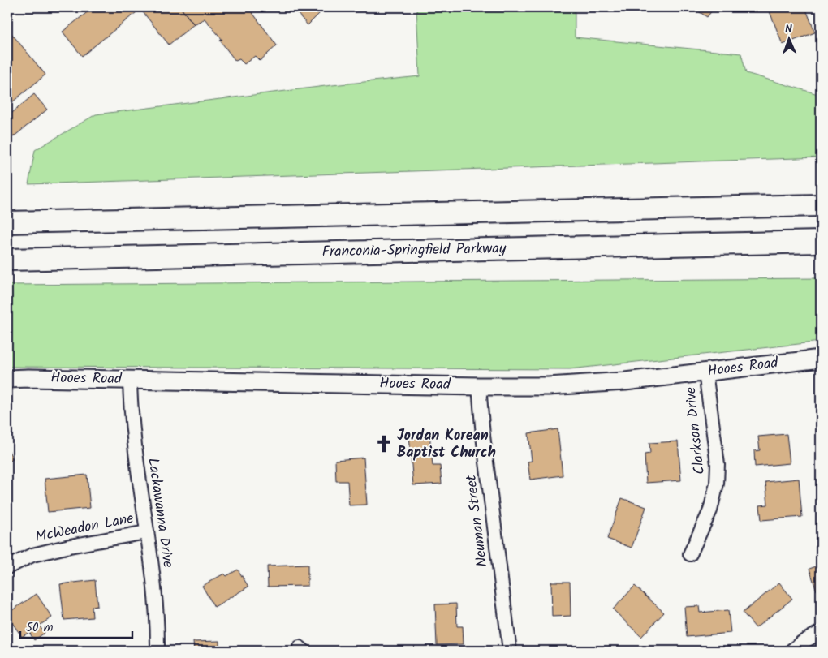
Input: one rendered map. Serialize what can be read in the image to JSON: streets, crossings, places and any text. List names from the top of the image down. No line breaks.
{"streets":{"main road":["Franconia-Springfield Parkway"],"street":["Hooes Road","Clarkson Drive","Lackawanna Drive","Neuman Street","McWeadon Lane"]},"crossings":[["Hooes Road","Clarkson Drive"],["Hooes Road","Lackawanna Drive"],["Hooes Road","Neuman Street"],["Lackawanna Drive","McWeadon Lane"]],"places":{"church":["Jordan Korean Baptist Church"]},"scale_bar":"50 m","north":"top"}
